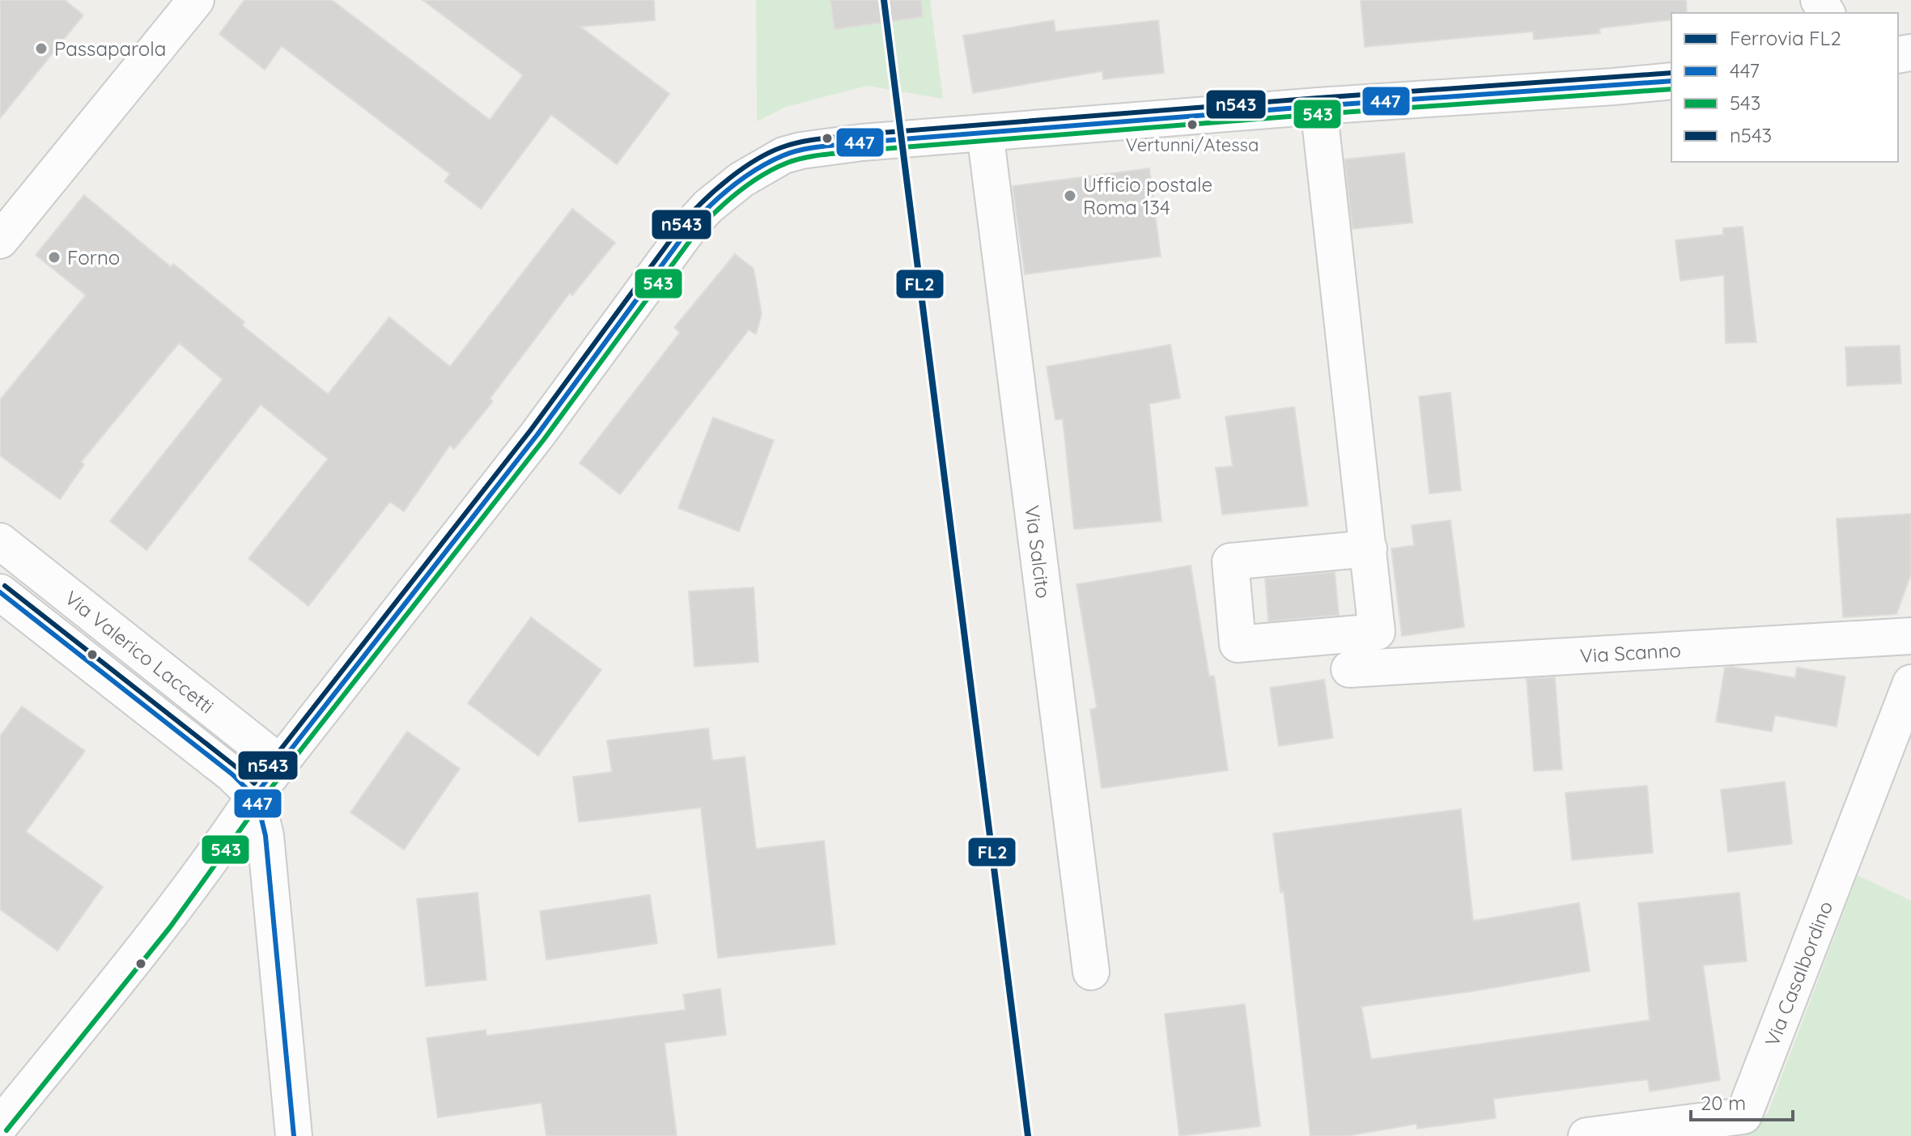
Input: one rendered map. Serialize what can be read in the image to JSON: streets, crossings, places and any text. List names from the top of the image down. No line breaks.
{"streets":{"street":["Via Salcito","Via Valerico Laccetti","Via Scanno","Via Casalbordino"]},"places":["Passaparola","Vertunni/Atessa","Ufficio postale Roma 134","Forno"],"lines":["rail line FL2","transit line n543","transit line 447","transit line 543"],"legend":["Ferrovia FL2","447","543","n543"],"scale_bar":"20 m"}
